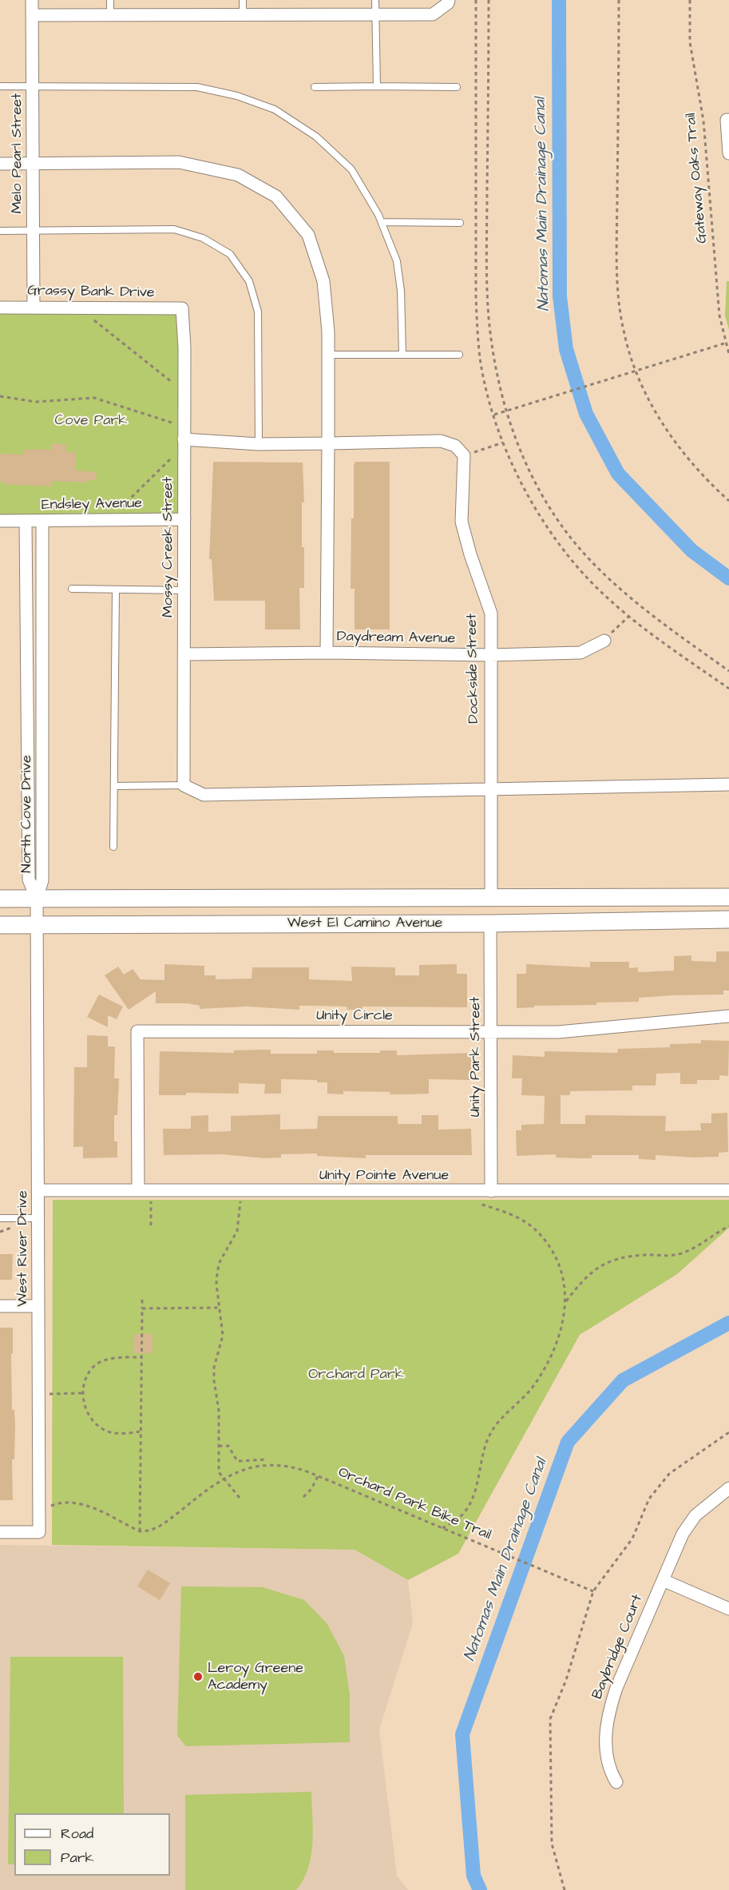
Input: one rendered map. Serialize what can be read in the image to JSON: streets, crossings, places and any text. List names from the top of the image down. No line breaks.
{"streets":{"main road":["West El Camino Avenue"],"street":["Melo Pearl Street","Grassy Bank Drive","Endsley Avenue","Mossy Creek Street","Daydream Avenue","Dockside Street","North Cove Drive","Unity Circle","Unity Park Street","Unity Pointe Avenue","West River Drive","Baybridge Court"],"path":["Gateway Oaks Trail","Orchard Park Bike Trail"]},"crossings":[["Melo Pearl Street","Grassy Bank Drive"],["Grassy Bank Drive","Mossy Creek Street"],["Endsley Avenue","Mossy Creek Street"],["Endsley Avenue","North Cove Drive"],["Mossy Creek Street","Daydream Avenue"],["Daydream Avenue","Dockside Street"],["Dockside Street","West El Camino Avenue"],["North Cove Drive","West El Camino Avenue"],["North Cove Drive","West River Drive"],["West El Camino Avenue","Unity Park Street"],["West El Camino Avenue","West River Drive"],["Unity Circle","Unity Park Street"],["Unity Circle","Unity Pointe Avenue"],["Unity Park Street","Unity Pointe Avenue"],["Unity Pointe Avenue","West River Drive"]],"water":["Natomas Main Drainage Canal"],"parks":["Cove Park","Orchard Park"],"places":["Leroy Greene Academy"],"legend":["Road","Park"]}
